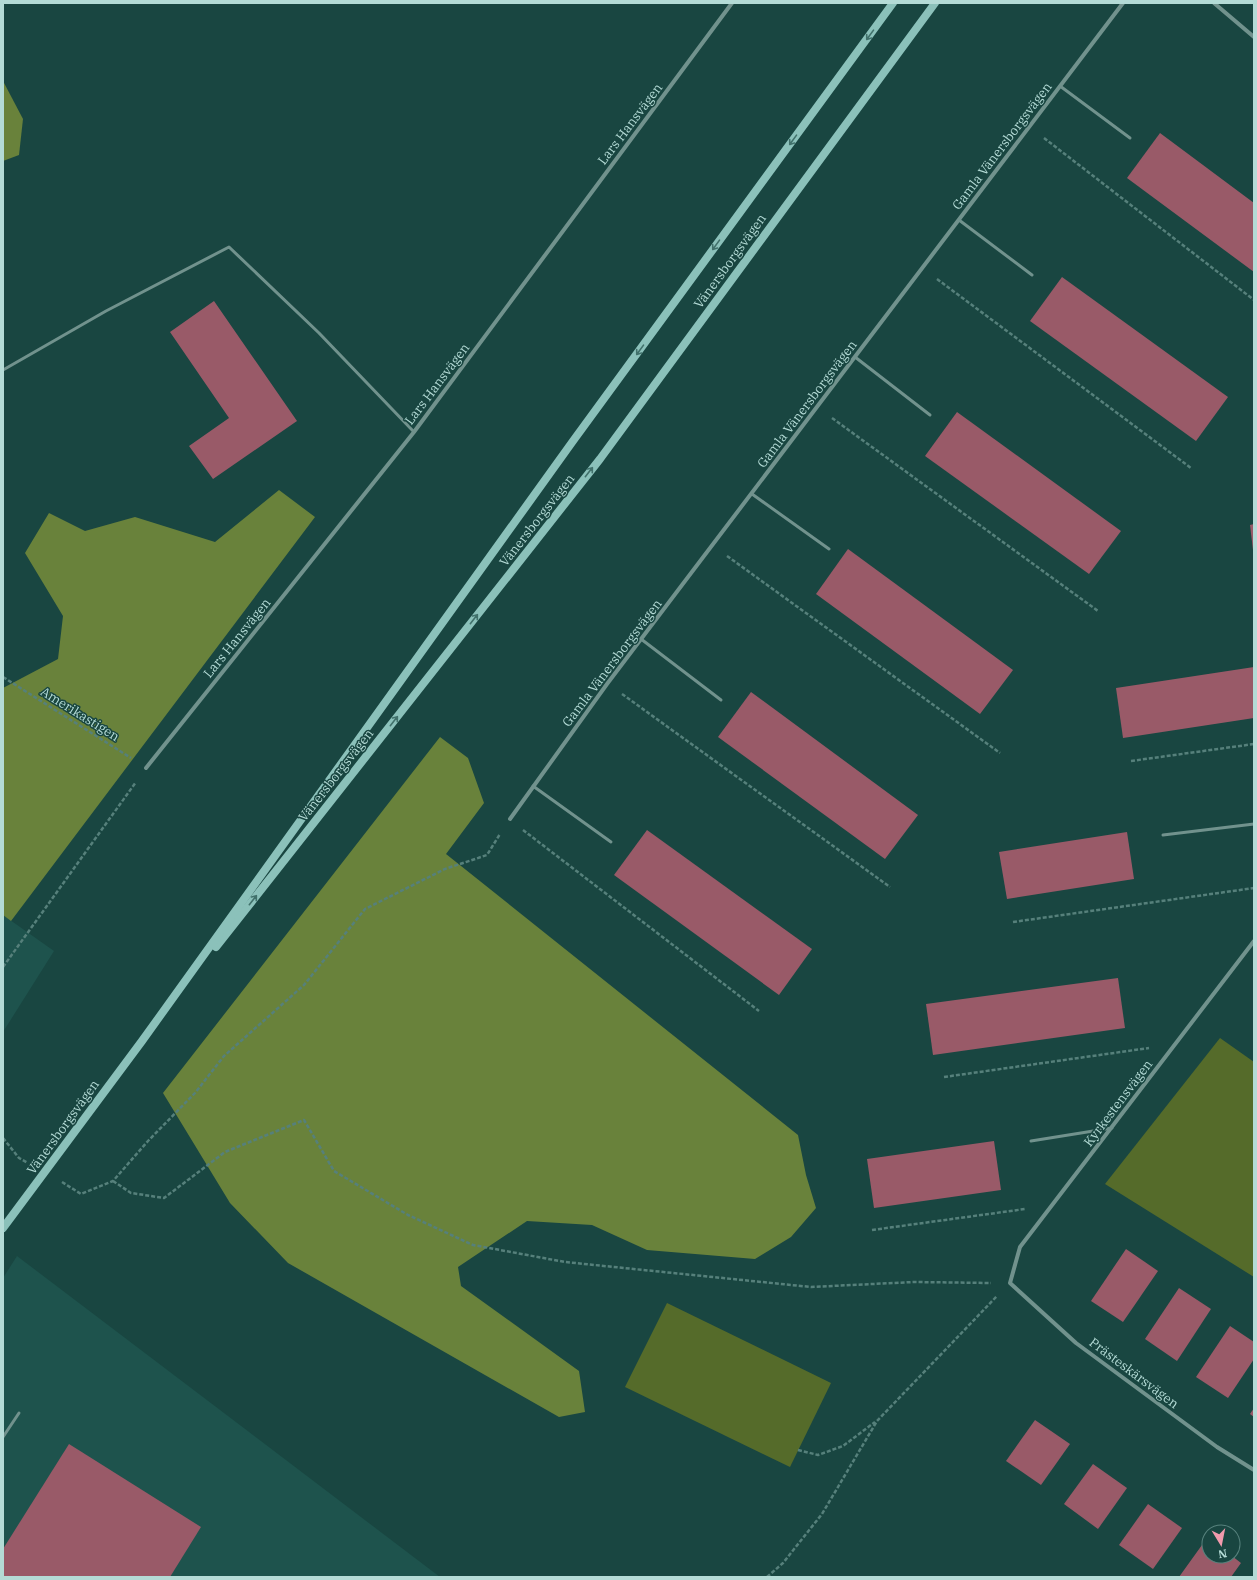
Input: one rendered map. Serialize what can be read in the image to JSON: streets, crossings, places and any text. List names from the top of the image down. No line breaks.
{"streets":{"main road":["Vänersborgsvägen"],"street":["Lars Hansvägen","Gamla Vänersborgsvägen","Kyrkestensvägen","Prästeskärsvägen"],"path":["Amerikastigen"]},"crossings":[["Lars Hansvägen","Amerikastigen"],["Kyrkestensvägen","Prästeskärsvägen"]],"north":"bottom"}
